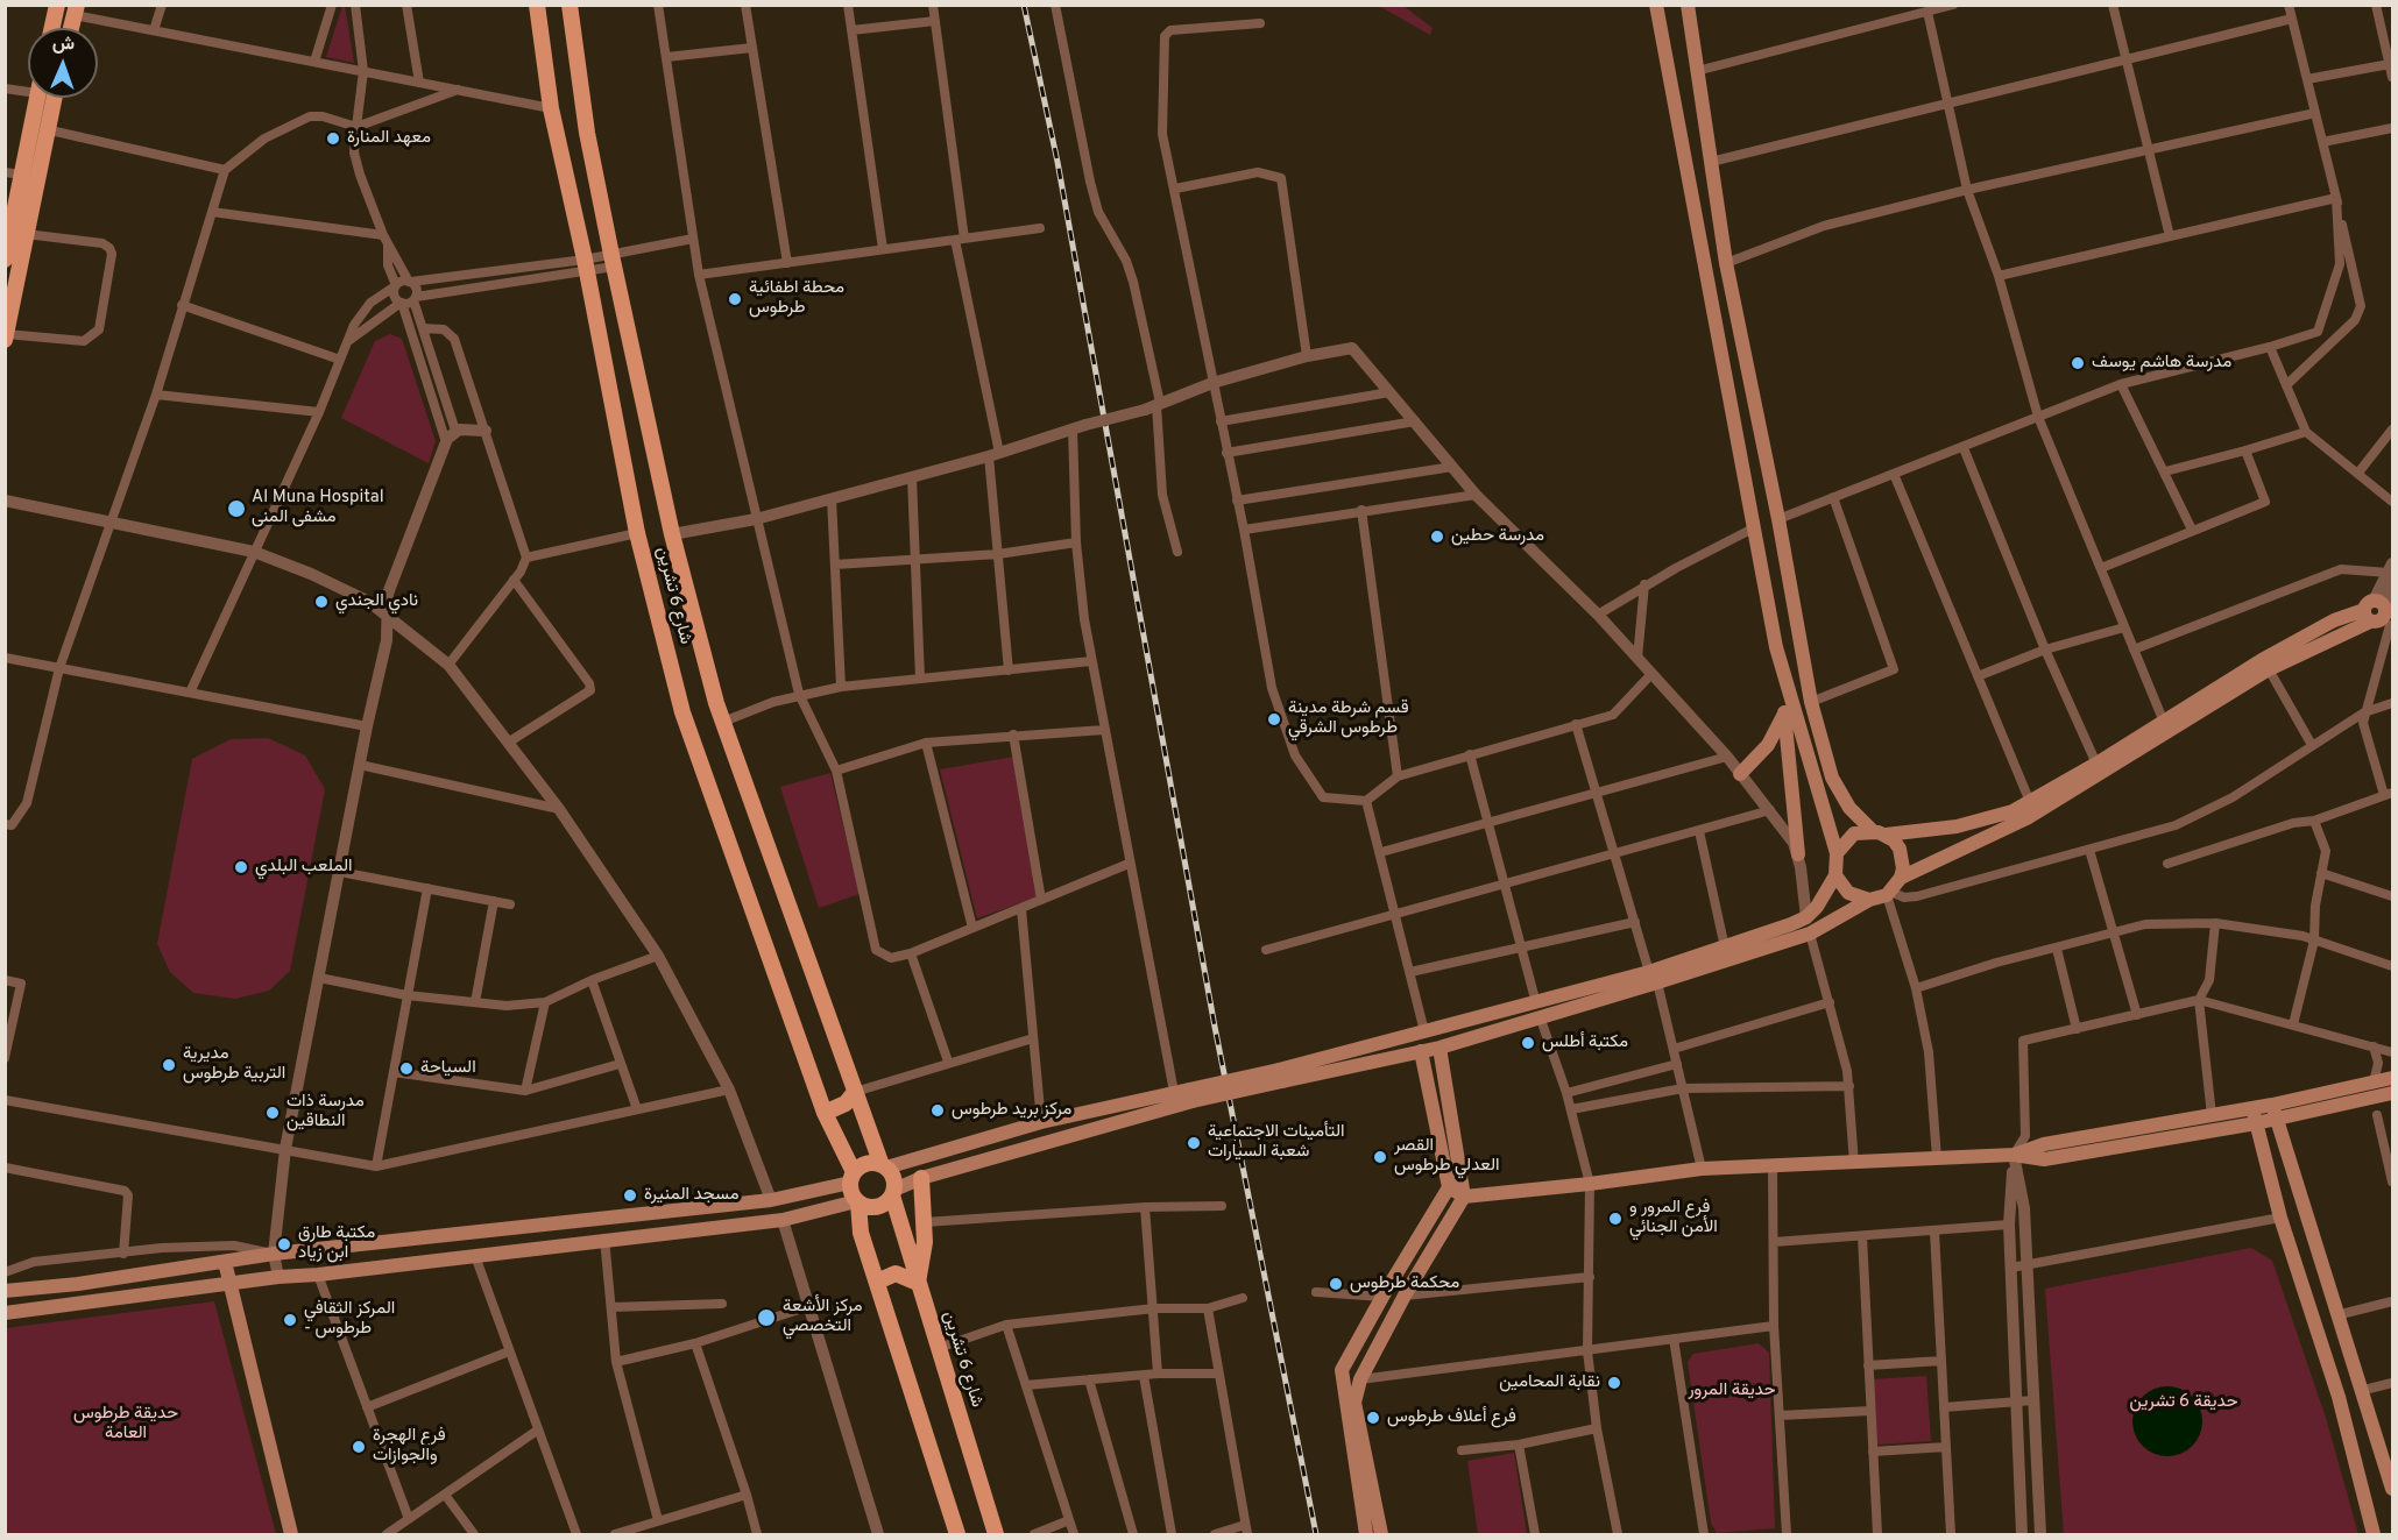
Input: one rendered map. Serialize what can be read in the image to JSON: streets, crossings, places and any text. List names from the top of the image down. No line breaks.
{"streets":{"main road":["شارع 6 تشرين"]},"parks":["حديقة المرور","حديقة 6 تشرين","حديقة طرطوس العامة"],"places":["معهد المنارة","محطة اطفائية طرطوس","مدرسة هاشم يوسف","Al Muna Hospital مشفى المنى","مدرسة حطين","نادي الجندي","قسم شرطة مدينة طرطوس الشرقي","الملعب البلدي","مكتبة أطلس","مديرية التربية طرطوس","السياحة","مركز بريد طرطوس","مدرسة ذات النطاقين","التأمينات الاجتماعية شعبة السيارات","القصر العدلي طرطوس","مسجد المنيرة","فرع المرور و الأمن الجنائي","مكتبة طارق ابن زياد","محكمة طرطوس","مركز الأشعة التخصصي","المركز الثقافي - طرطوس","نقابة المحامين","فرع أعلاف طرطوس","فرع الهجرة والجوازات"],"north":"top"}
